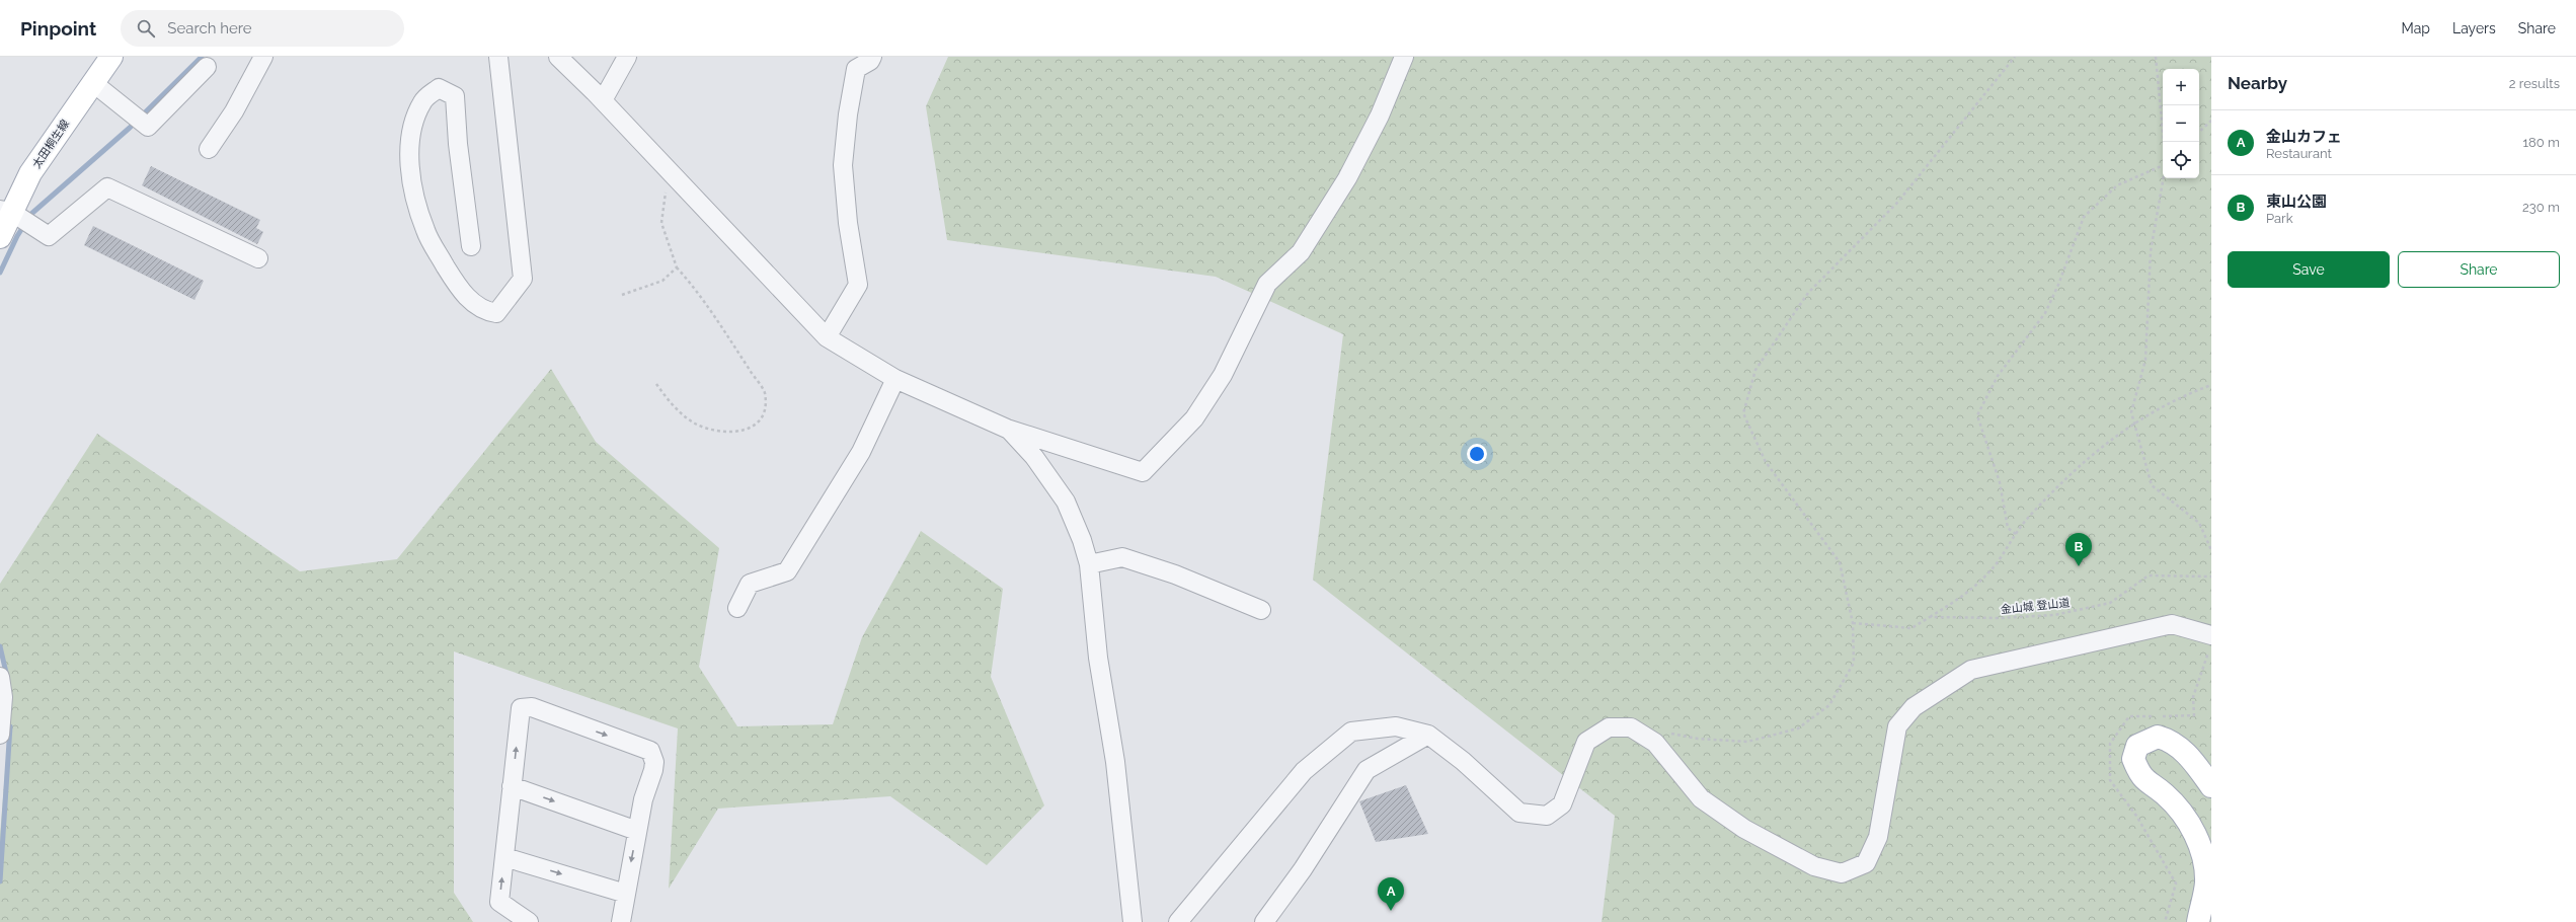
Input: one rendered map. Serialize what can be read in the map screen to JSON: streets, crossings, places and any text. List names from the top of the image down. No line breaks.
{"streets":{"main road":["太田桐生線"],"path":["金山城 登山道"]},"page":{"header":"Pinpoint","search":"Search here","nav":["Map","Layers","Share"],"heading":["Nearby","2 results"],"map_buttons":["+","−"],"list":[{"mark":"A","name":"金山カフェ","note":"Restaurant","value":"180 m"},{"mark":"B","name":"東山公園","note":"Park","value":"230 m"}],"buttons":["Save","Share"],"pins":["B","A"]}}
